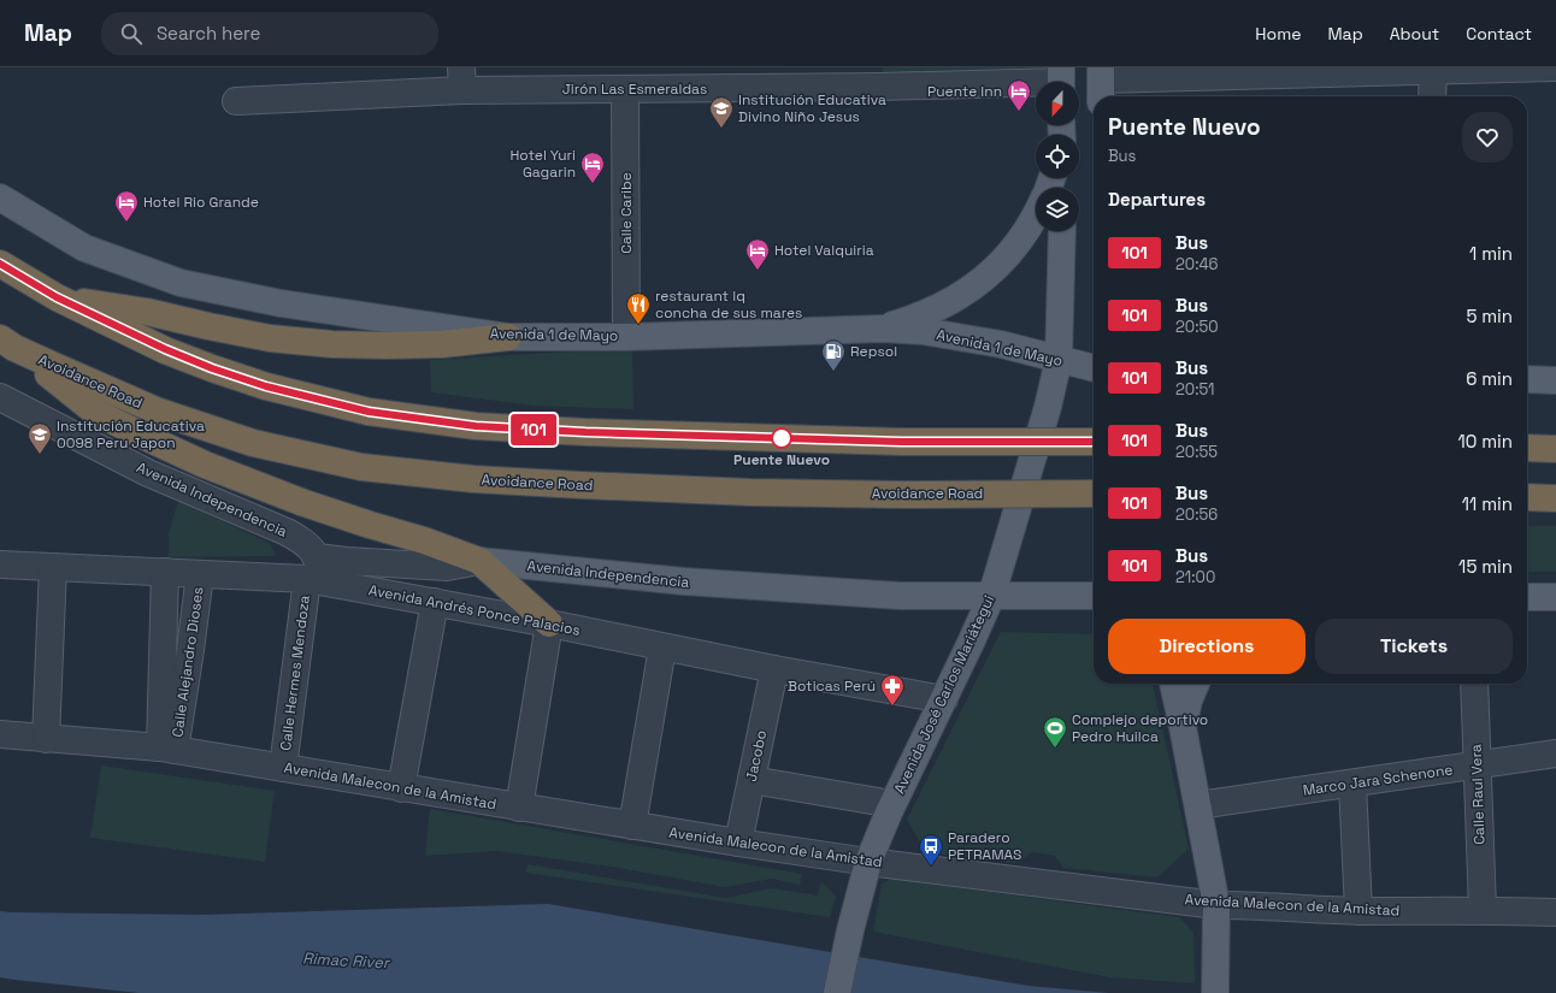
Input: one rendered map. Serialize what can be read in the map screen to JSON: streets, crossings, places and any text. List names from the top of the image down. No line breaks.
{"streets":{"highway":["Avoidance Road"],"main road":["Avenida 1 de Mayo","Avenida Independencia","Avenida José Carlos Mariátegui"],"street":["Jirón Las Esmeraldas","Calle Caribe","Avenida Andrés Ponce Palacios","Calle Alejandro Dioses","Calle Hermes Mendoza","Jacobo","Marco Jara Schenone","Avenida Malecon de la Amistad","Calle Raul Vera"]},"crossings":[["Jirón Las Esmeraldas","Calle Caribe"],["Calle Caribe","Avenida 1 de Mayo"],["Avenida 1 de Mayo","Avenida José Carlos Mariátegui"],["Avenida Independencia","Avenida Andrés Ponce Palacios"],["Avenida Independencia","Calle Hermes Mendoza"],["Avenida Independencia","Avenida José Carlos Mariátegui"],["Avenida Andrés Ponce Palacios","Calle Alejandro Dioses"],["Avenida Andrés Ponce Palacios","Calle Hermes Mendoza"],["Avenida Andrés Ponce Palacios","Avenida José Carlos Mariátegui"],["Avenida Andrés Ponce Palacios","Jacobo"],["Calle Alejandro Dioses","Avenida Malecon de la Amistad"],["Calle Hermes Mendoza","Avenida Malecon de la Amistad"],["Avenida José Carlos Mariátegui","Avenida Malecon de la Amistad"],["Jacobo","Avenida Malecon de la Amistad"],["Marco Jara Schenone","Calle Raul Vera"],["Avenida Malecon de la Amistad","Calle Raul Vera"]],"water":["Rimac River"],"places":{"hotel":["Puente Inn","Hotel Yuri Gagarin","Hotel Rio Grande","Hotel Valquiria"],"school or university":["Institución Educativa Divino Niño Jesus","Institución Educativa 0098 Peru Japon"],"restaurant":["restaurant lq concha de sus mares"],"fuel station":["Repsol"],"other":["Puente Nuevo"],"pharmacy":["Boticas Perú"],"sports":["Complejo deportivo Pedro Huilca"],"bus stop":["Paradero PETRAMAS"]},"lines":["bus line 101"],"north":"bottom","page":{"header":"Map","search":"Search here","nav":["Home","Map","About","Contact"],"on_map":"101","heading":[["Puente Nuevo","Bus"],"Departures"],"list":[{"mark":"101","name":"Bus","note":"20:46","value":"1 min"},{"mark":"101","name":"Bus","note":"20:50","value":"5 min"},{"mark":"101","name":"Bus","note":"20:51","value":"6 min"},{"mark":"101","name":"Bus","note":"20:55","value":"10 min"},{"mark":"101","name":"Bus","note":"20:56","value":"11 min"},{"mark":"101","name":"Bus","note":"21:00","value":"15 min"}],"buttons":["Directions","Tickets"]}}
